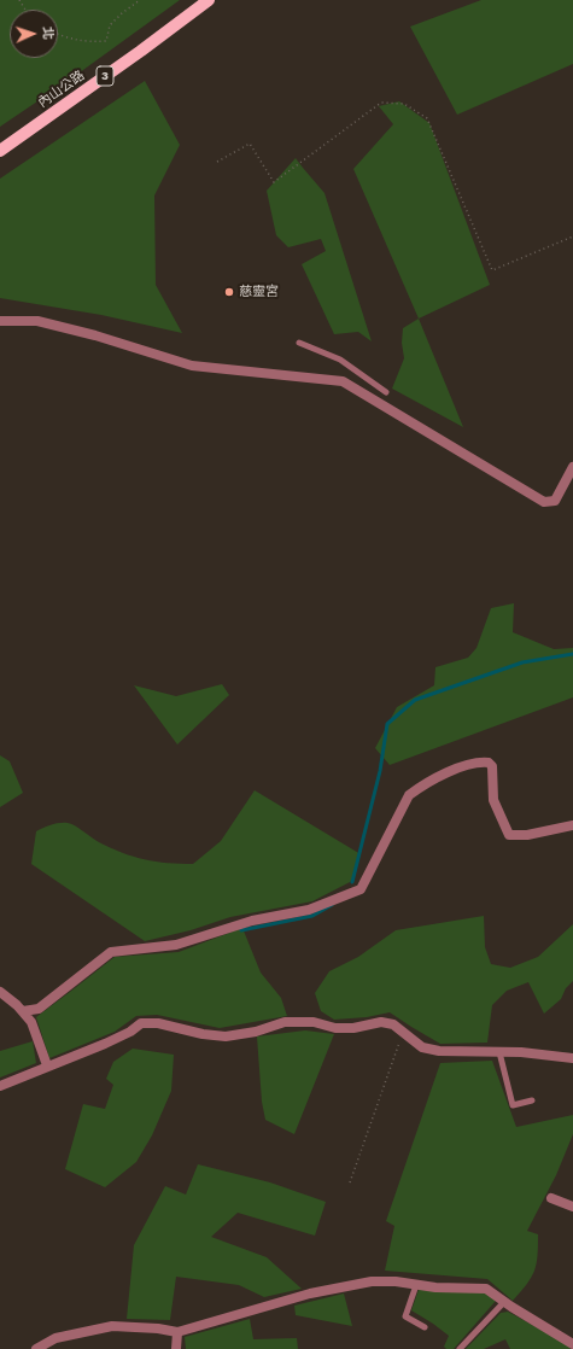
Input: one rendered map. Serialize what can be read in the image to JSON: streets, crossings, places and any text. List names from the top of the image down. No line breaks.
{"streets":{"main road":["3","內山公路"]},"places":["慈靈宮"],"north":"right"}
